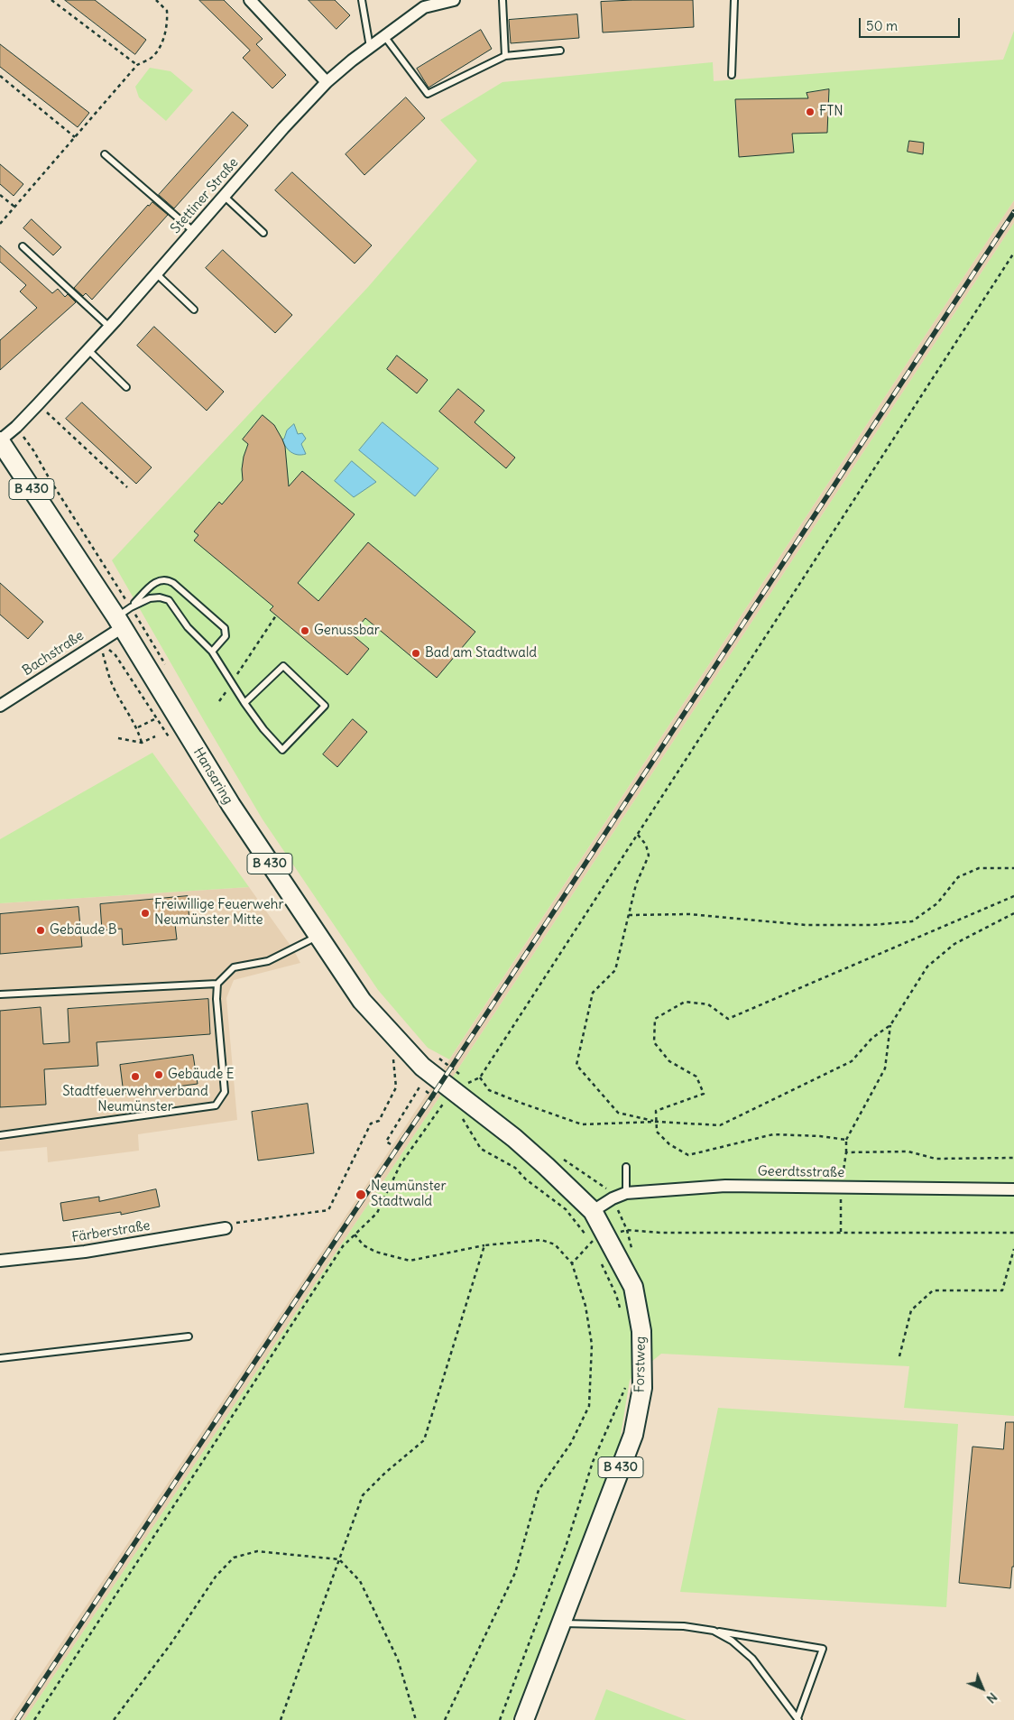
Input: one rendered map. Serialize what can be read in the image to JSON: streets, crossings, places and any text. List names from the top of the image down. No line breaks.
{"streets":{"main road":["B 430","Hansaring","Forstweg"],"street":["Stettiner Straße","Bachstraße","Geerdtsstraße","Färberstraße"]},"crossings":[["Stettiner Straße","Hansaring"],["Bachstraße","Hansaring"],["Hansaring","Forstweg"],["Geerdtsstraße","Forstweg"]],"places":["FTN","Genussbar","Bad am Stadtwald","Freiwillige Feuerwehr Neumünster Mitte","Gebäude B","Gebäude E","Stadtfeuerwehrverband Neumünster","Neumünster Stadtwald"],"scale_bar":"50 m","north":"bottom right"}
